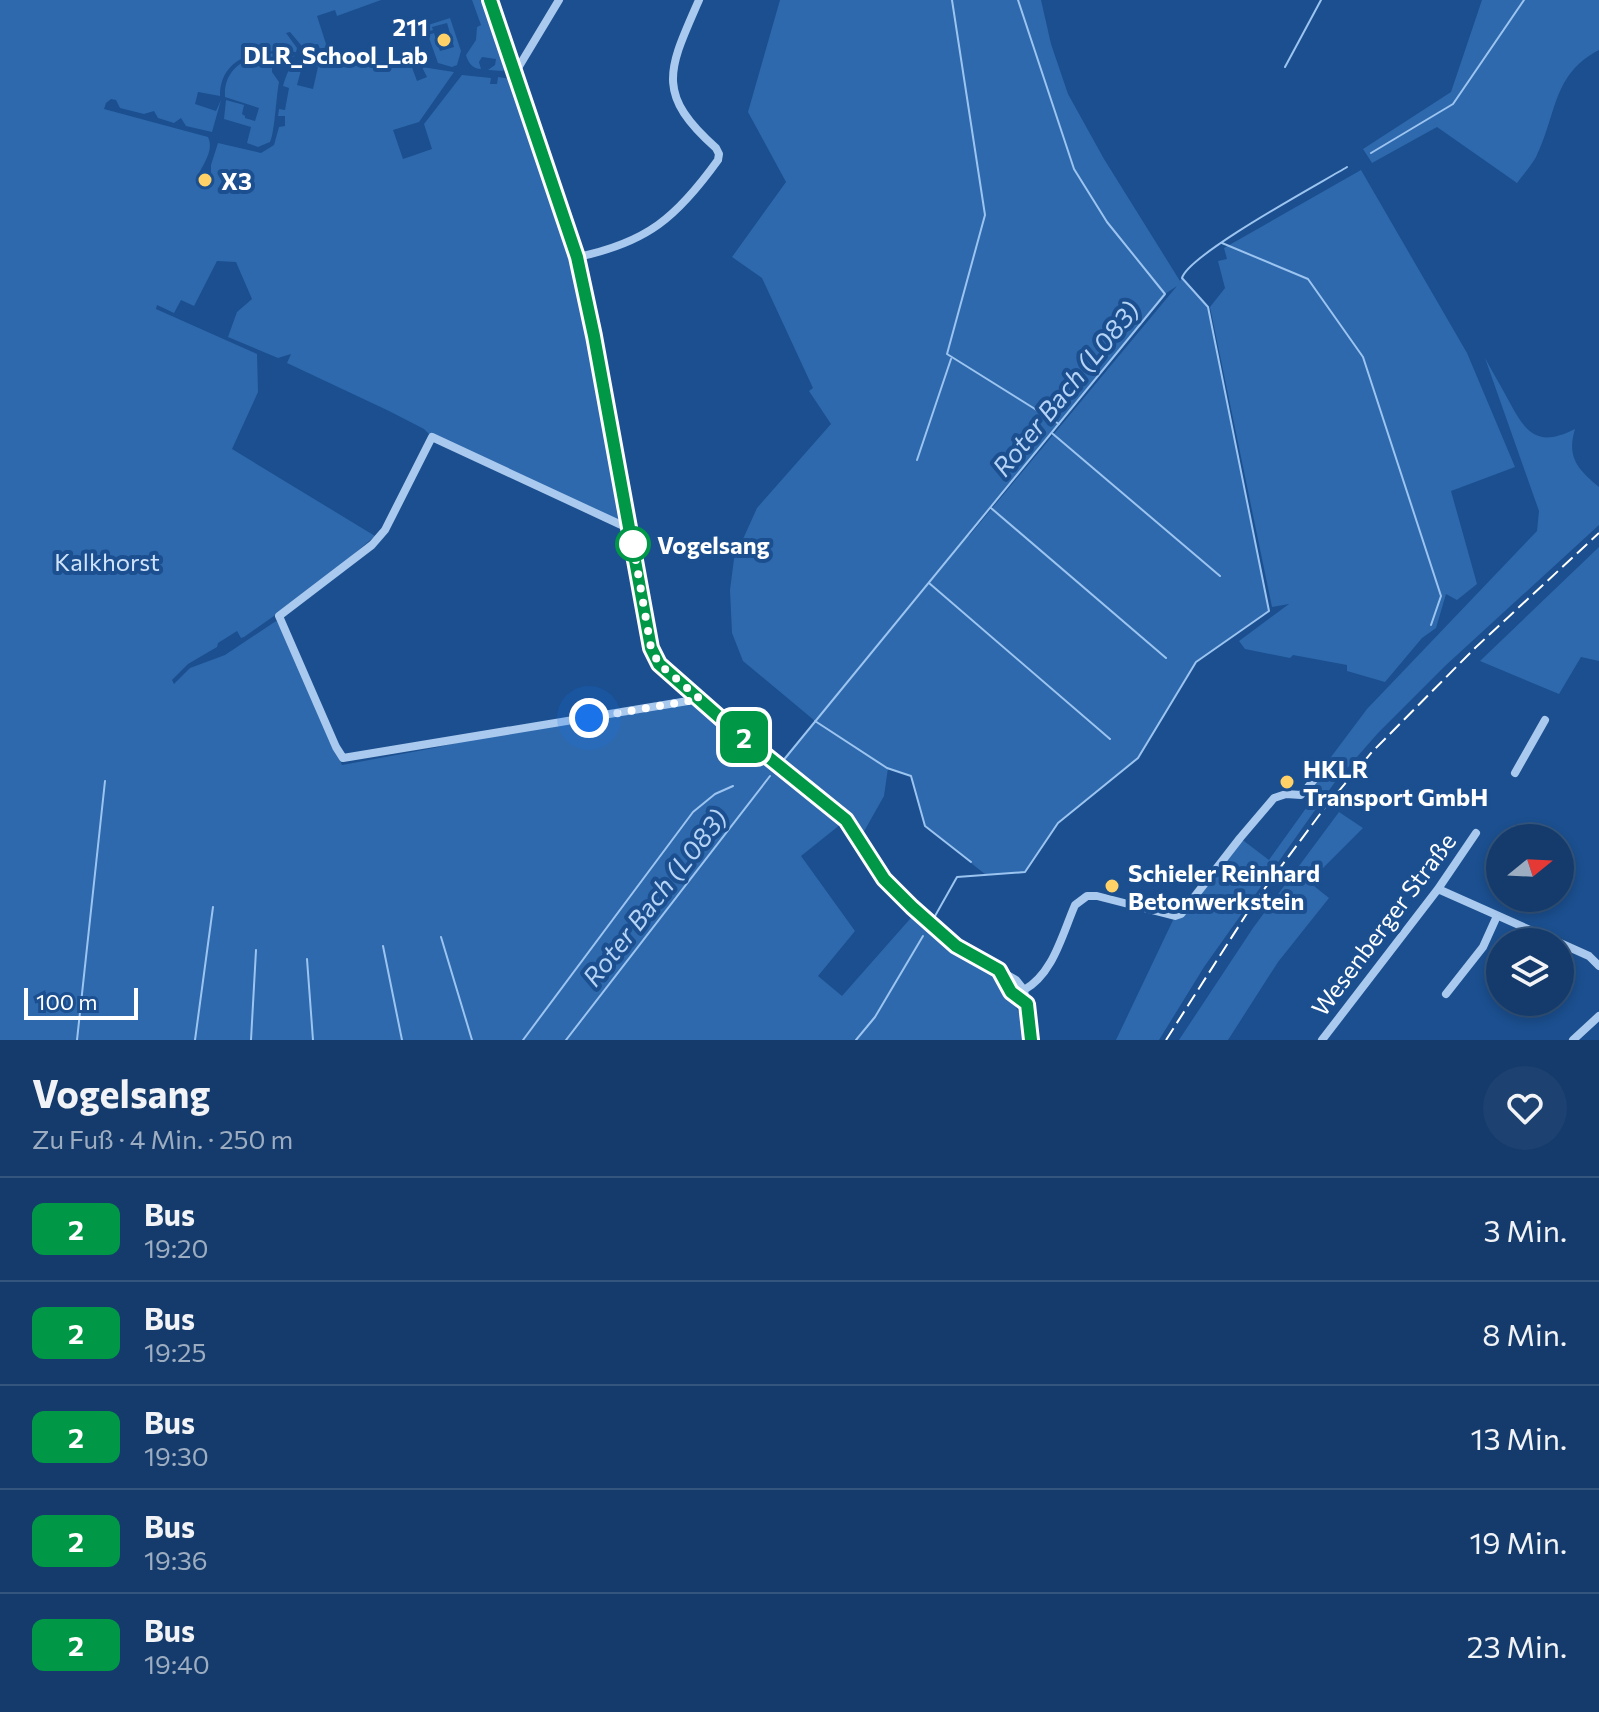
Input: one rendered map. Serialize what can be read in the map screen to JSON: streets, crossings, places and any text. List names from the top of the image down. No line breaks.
{"streets":{"street":["Wesenberger Straße"]},"water":["Roter Bach (L083)"],"parks":["Kalkhorst"],"places":["211 DLR_School_Lab","X3","Vogelsang","HKLR Transport GmbH","Schieler Reinhard Betonwerkstein"],"lines":["bus line 2"],"scale_bar":"100 m","north":"right","page":{"on_map":"2","scale":"100 m","heading":["Vogelsang","Zu Fuß · 4 Min. · 250 m"],"list":[{"mark":"2","name":"Bus","note":"19:20","value":"3 Min."},{"mark":"2","name":"Bus","note":"19:25","value":"8 Min."},{"mark":"2","name":"Bus","note":"19:30","value":"13 Min."},{"mark":"2","name":"Bus","note":"19:36","value":"19 Min."},{"mark":"2","name":"Bus","note":"19:40","value":"23 Min."}]}}
